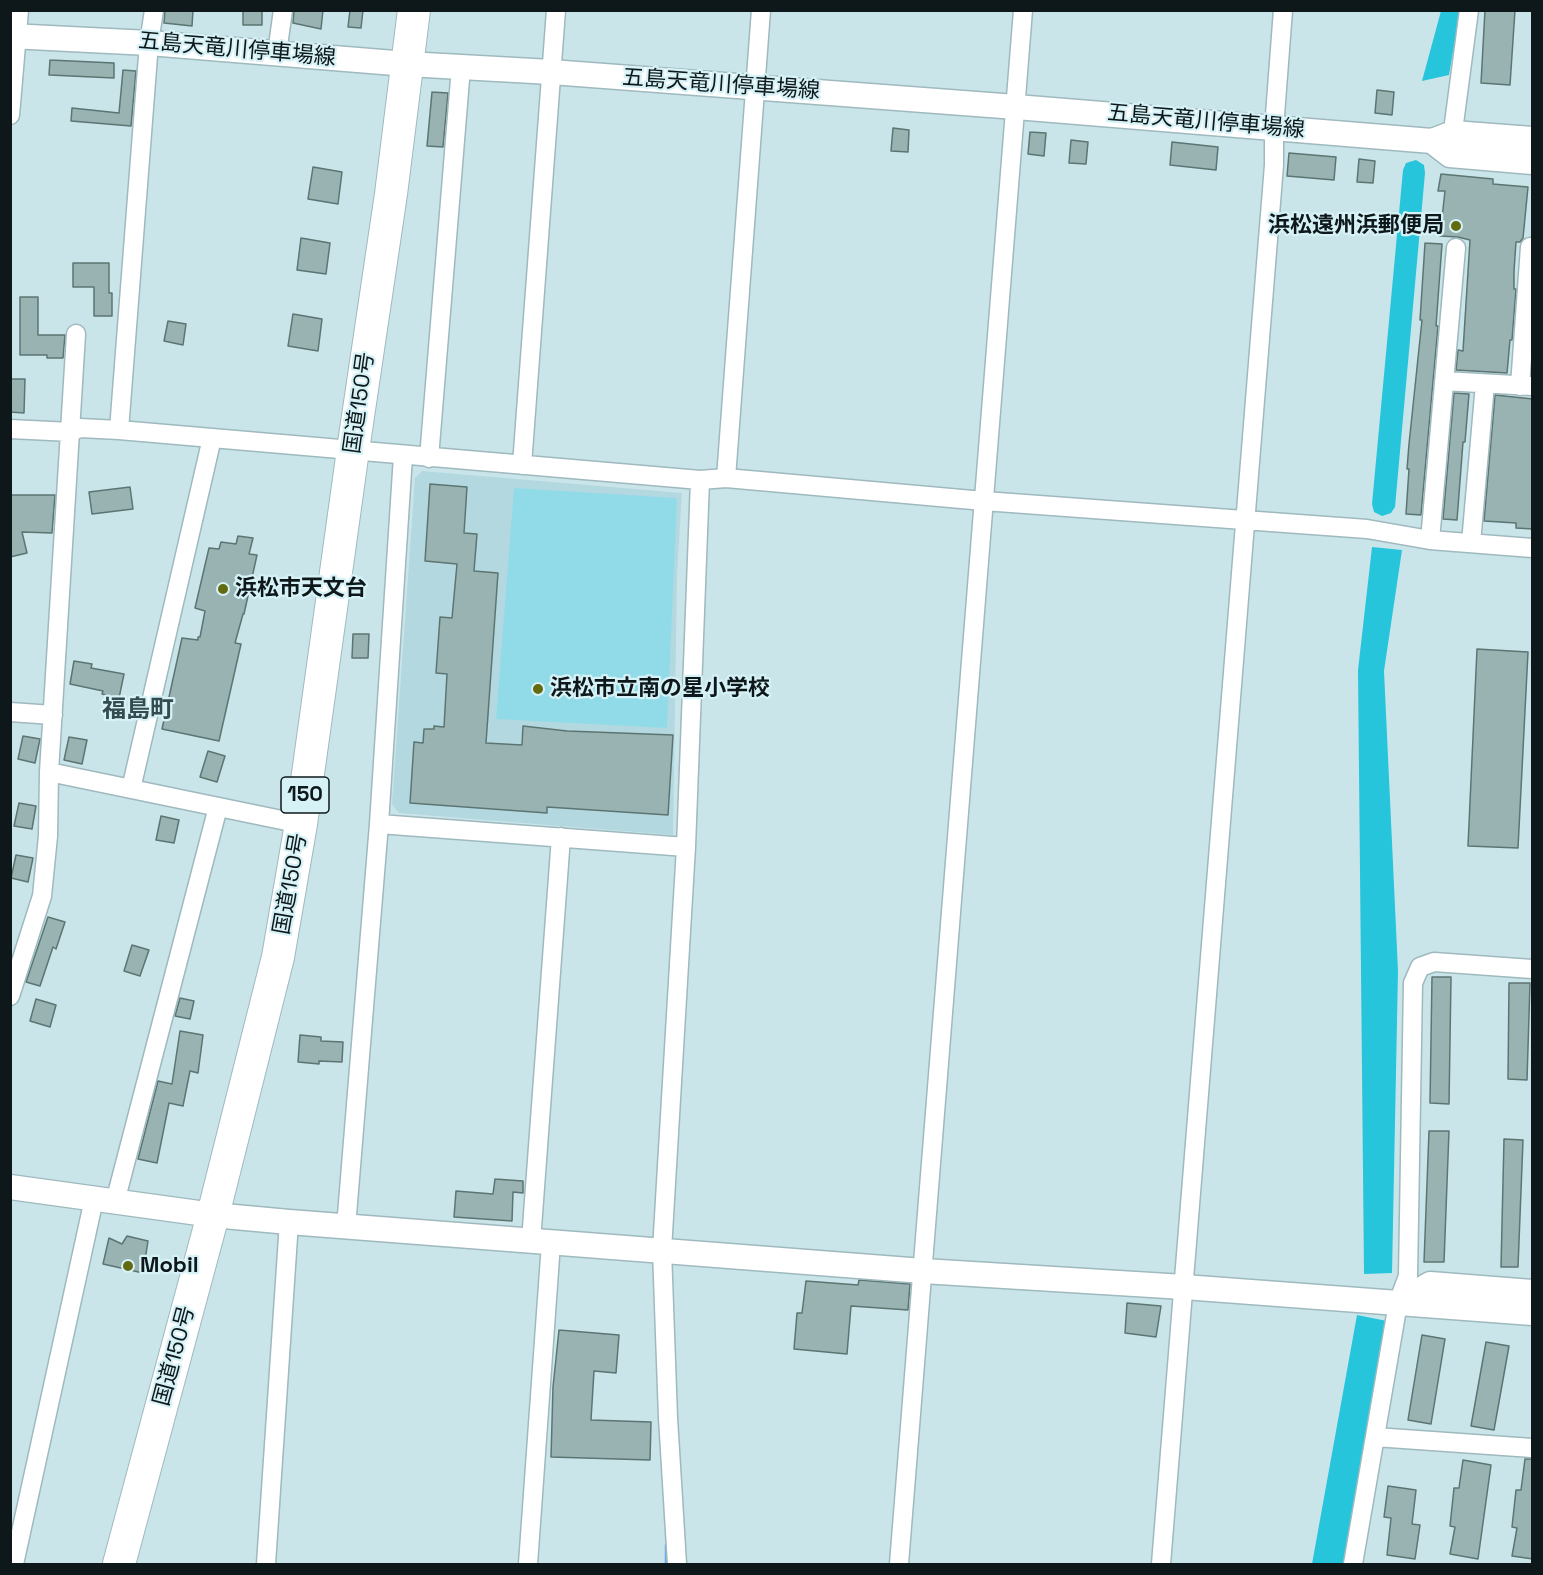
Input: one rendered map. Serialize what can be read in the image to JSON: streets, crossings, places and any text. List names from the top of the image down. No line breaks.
{"streets":{"highway":["国道150号","150"],"street":["五島天竜川停車場線"]},"crossings":[["五島天竜川停車場線","国道150号"]],"districts":["福島町"],"places":["浜松遠州浜郵便局","浜松市天文台","浜松市立南の星小学校","Mobil"]}
